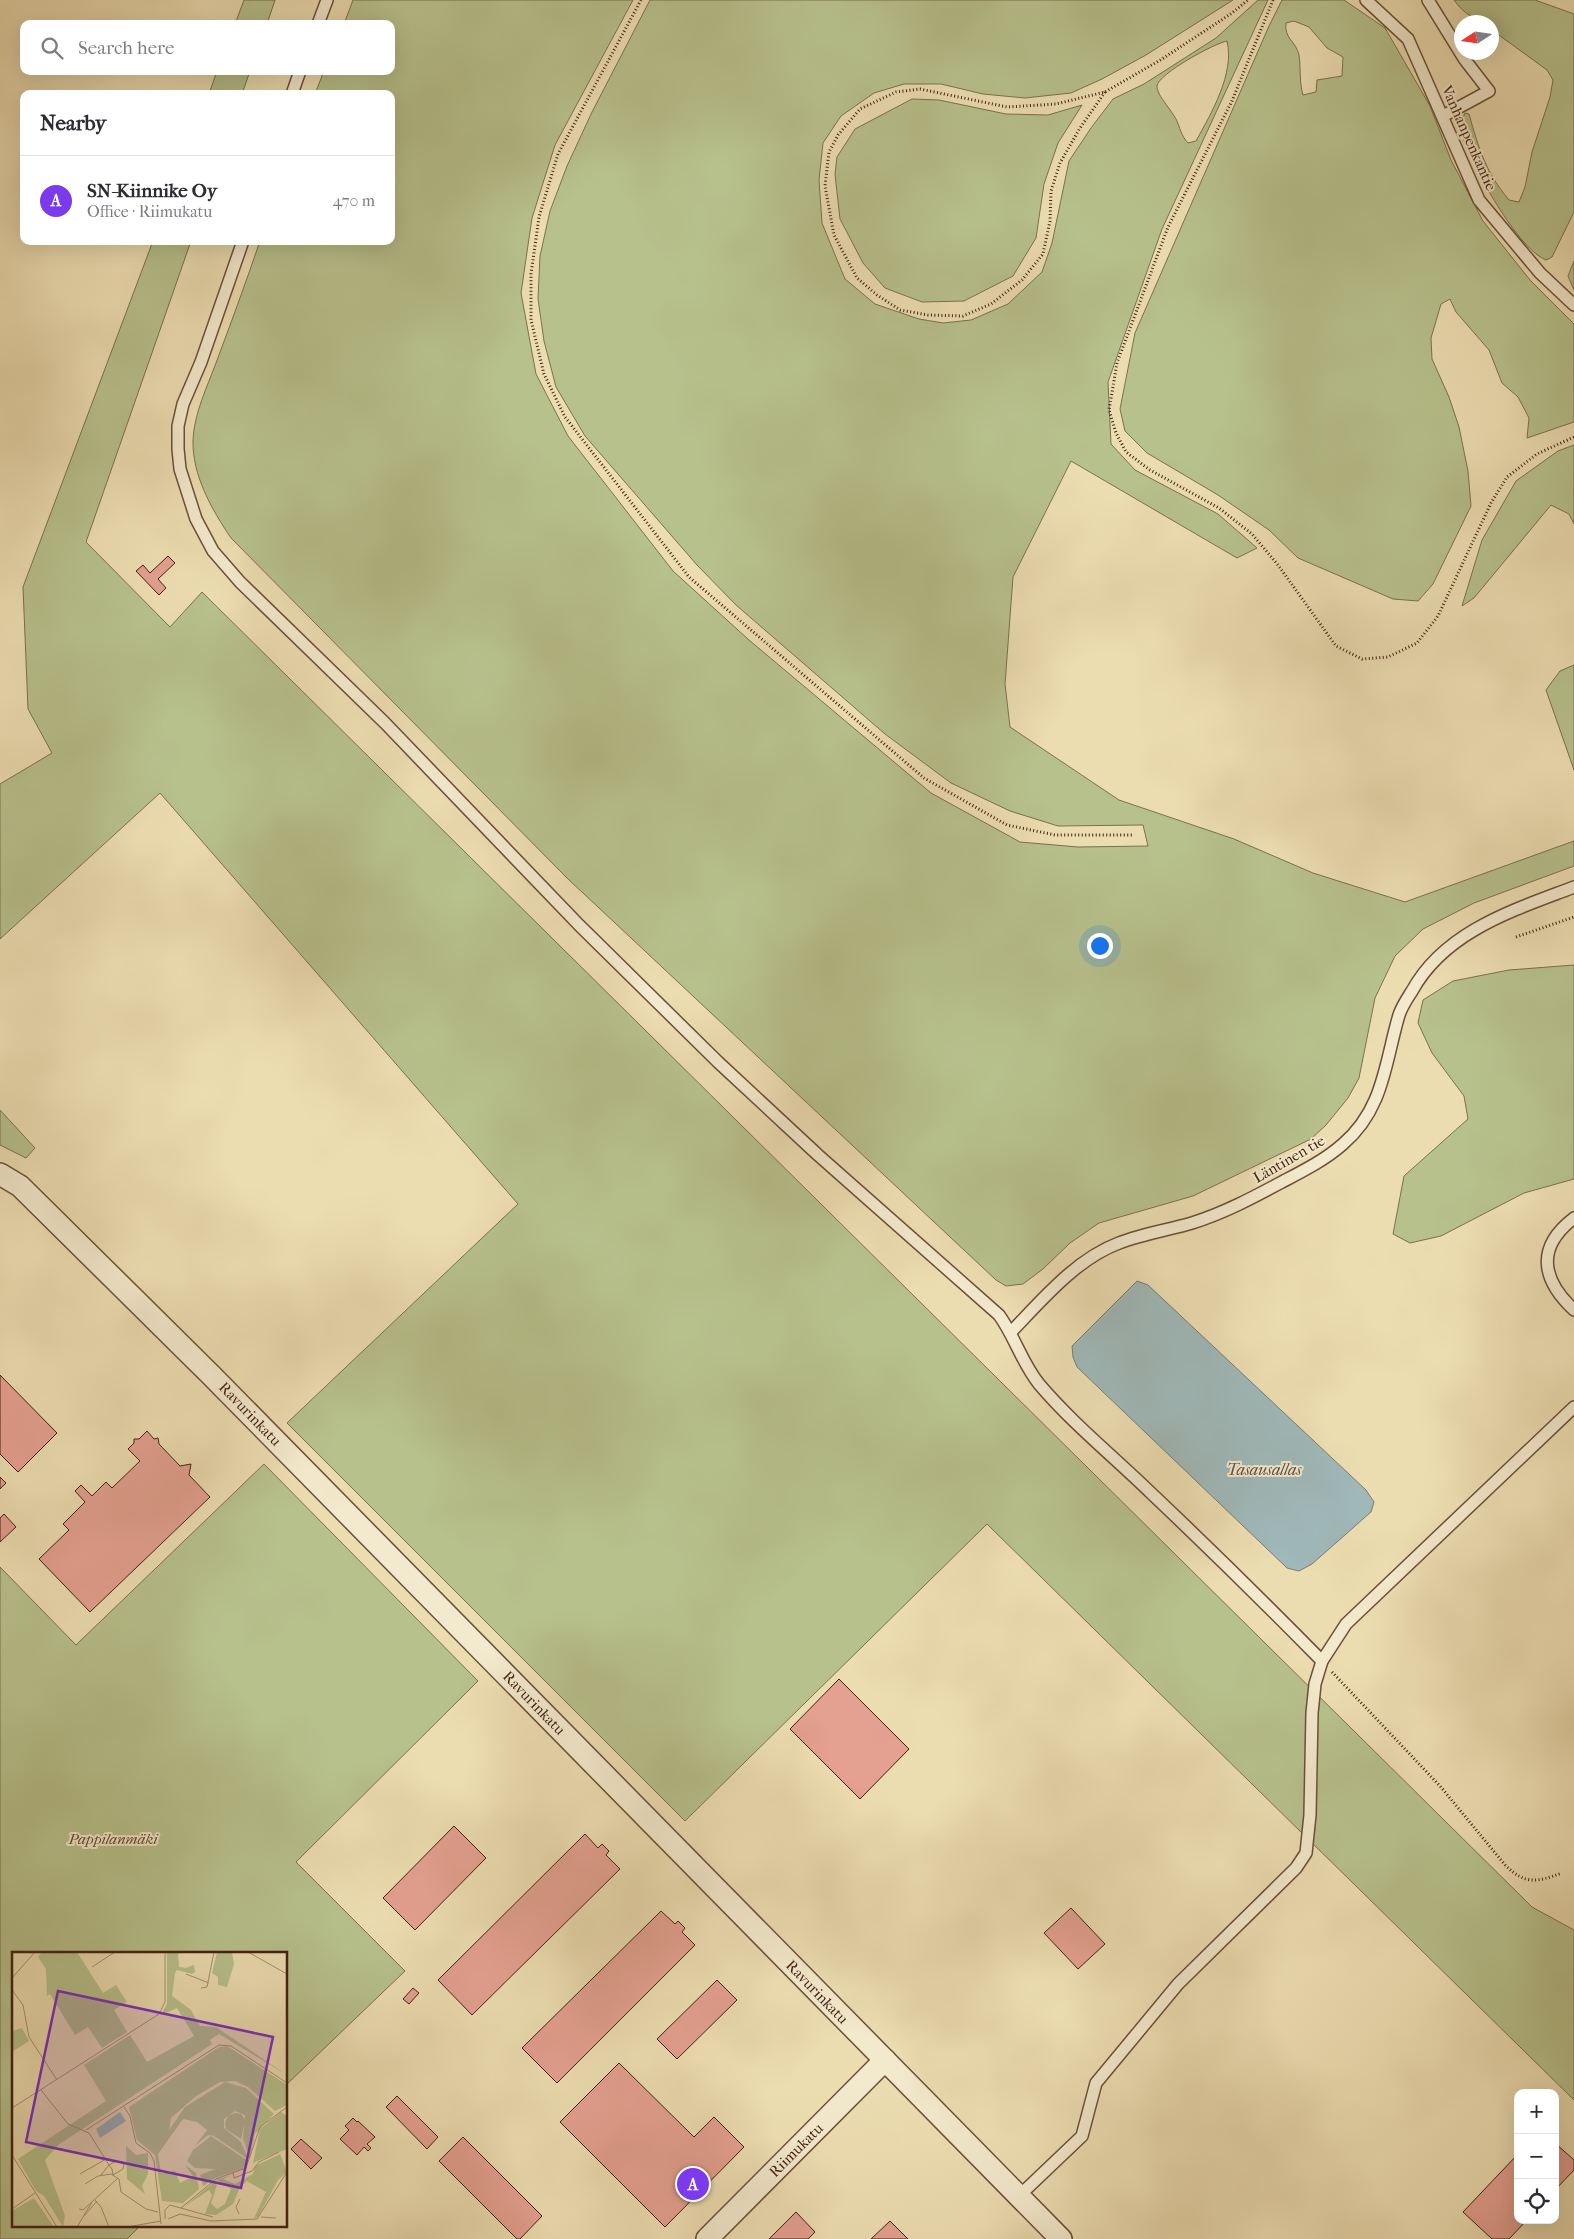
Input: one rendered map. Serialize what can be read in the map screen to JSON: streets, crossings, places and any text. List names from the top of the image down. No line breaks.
{"streets":{"street":["Ravurinkatu","Riimukatu"],"lane":["Vanhanpenkantie","Läntinen tie"]},"crossings":[["Ravurinkatu","Riimukatu"]],"water":["Tasausallas"],"parks":["Pappilanmäki"],"north":"left","page":{"search":"Search here","heading":"Nearby","list":[{"mark":"A","name":"SN-Kiinnike Oy","note":"Office · Riimukatu","value":"470 m"}],"map_buttons":["+","−"],"pins":"A"}}
